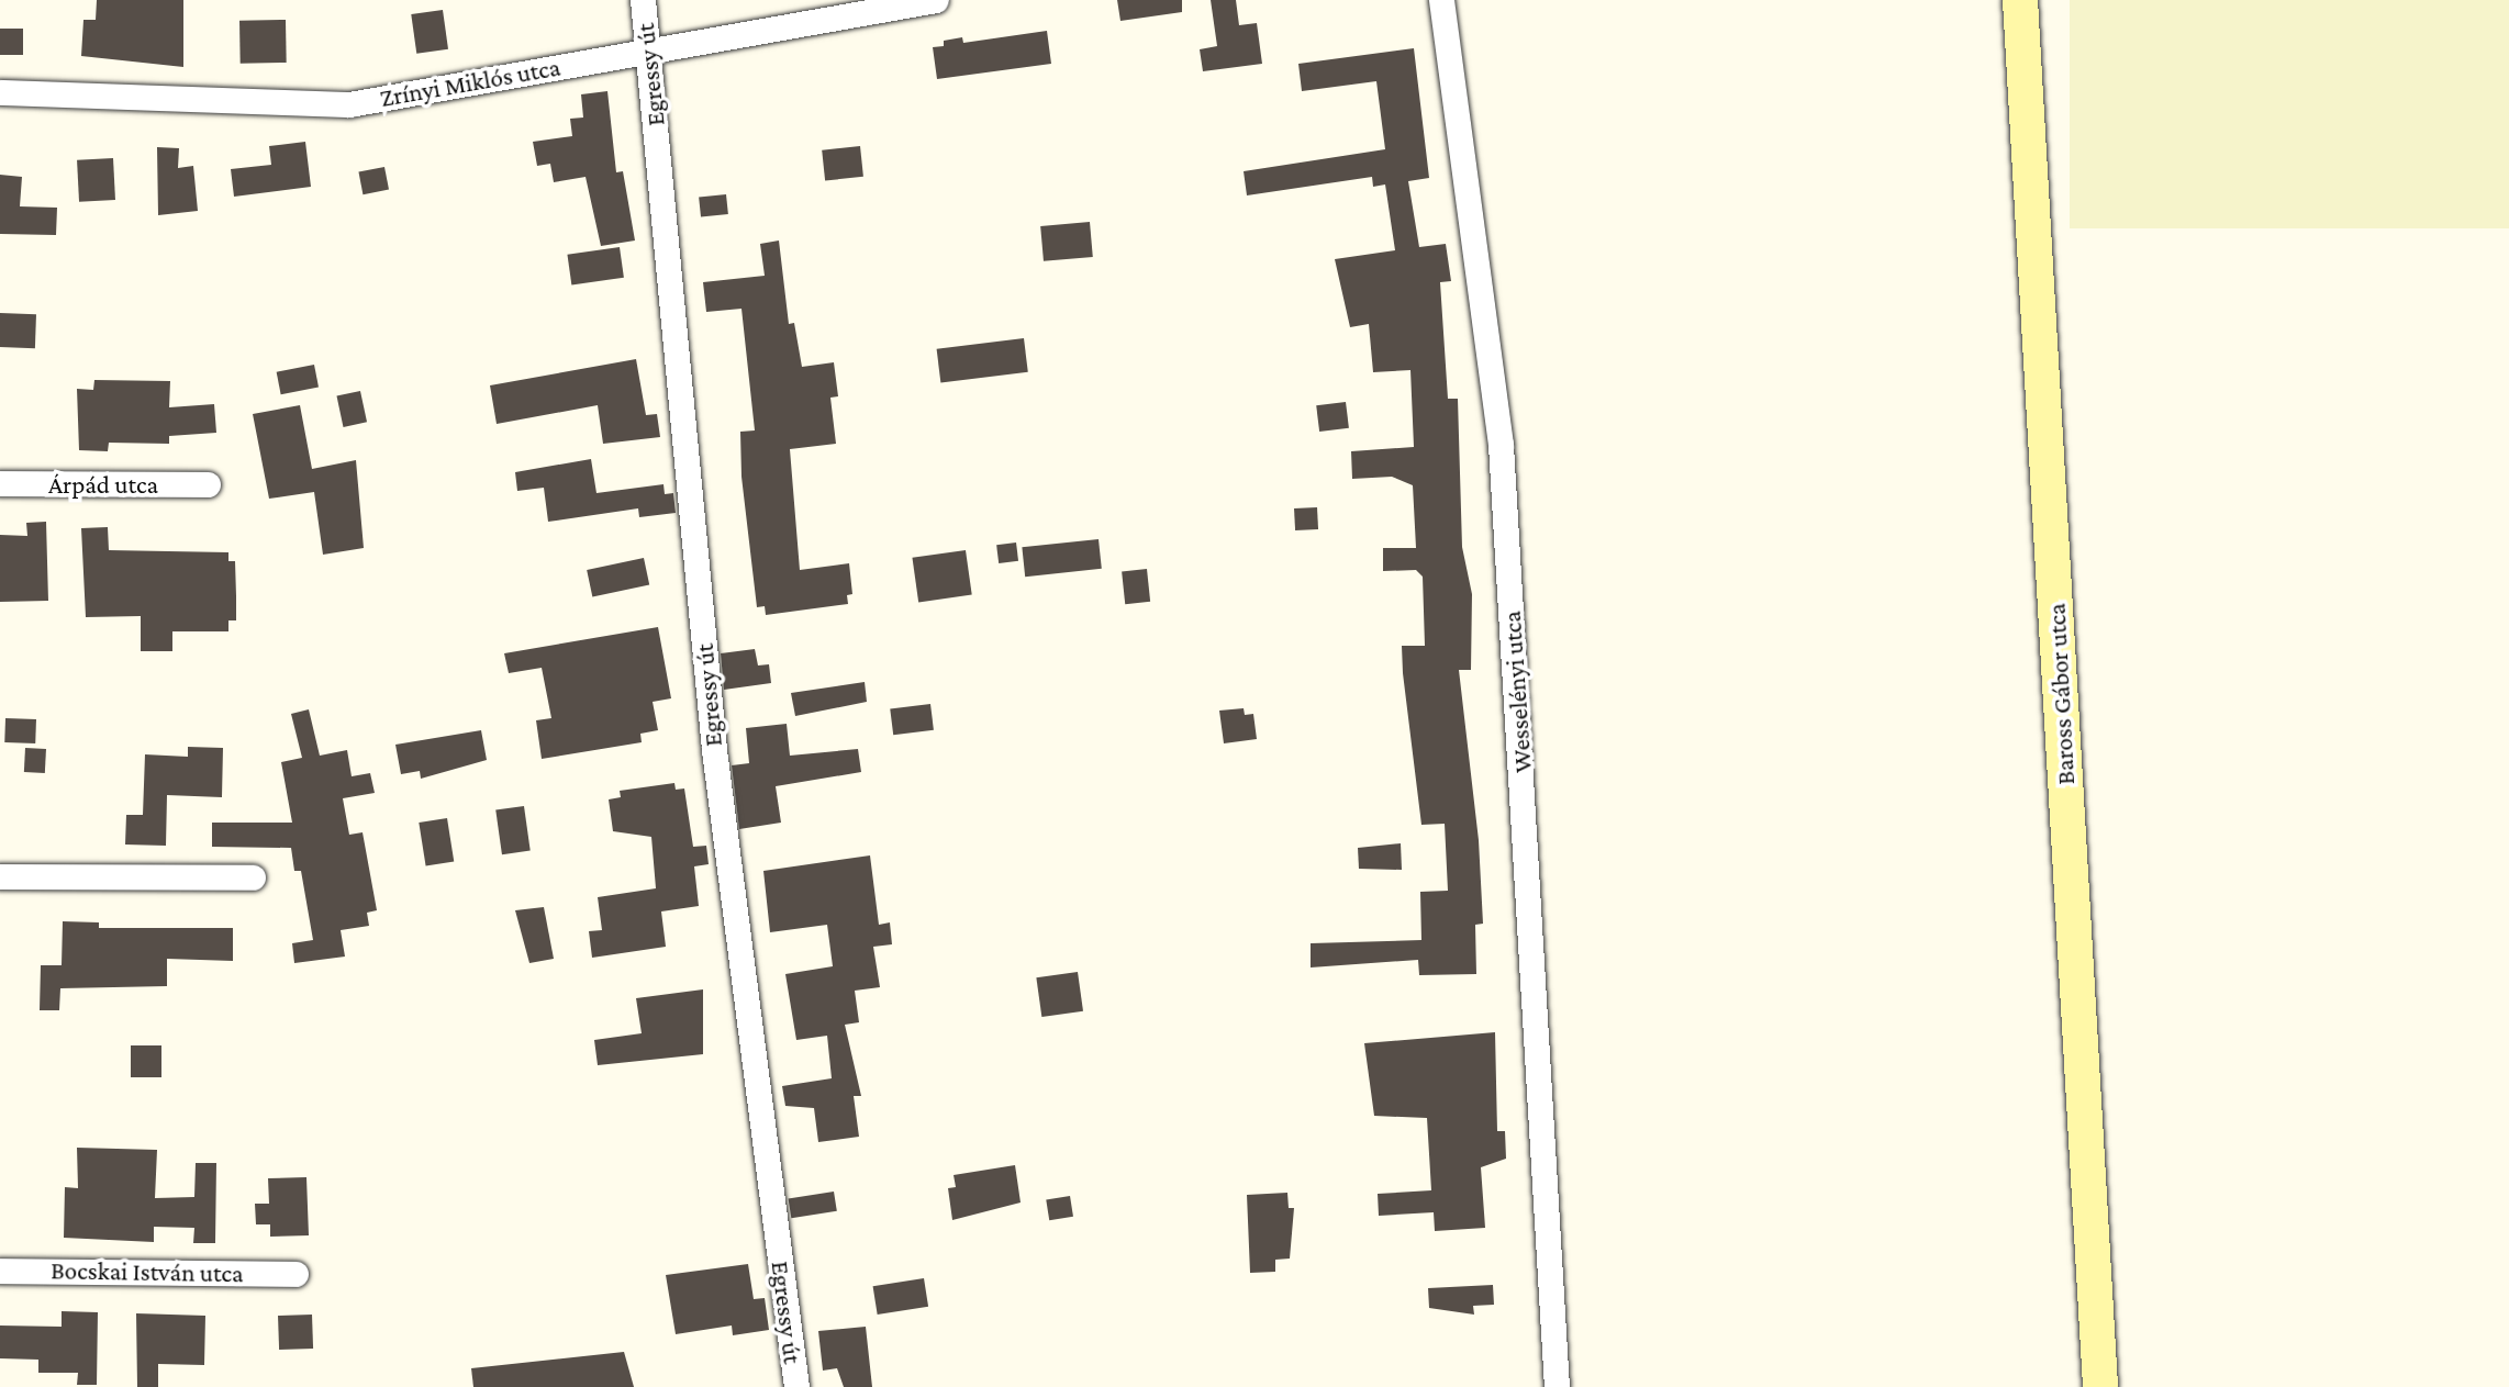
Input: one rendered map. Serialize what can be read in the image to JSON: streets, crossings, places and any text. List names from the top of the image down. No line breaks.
{"streets":{"street":["Egressy út","Zrínyi Miklós utca","Árpád utca","Wesselényi utca","Baross Gábor utca","Bocskai István utca"]},"crossings":[["Egressy út","Zrínyi Miklós utca"]]}
